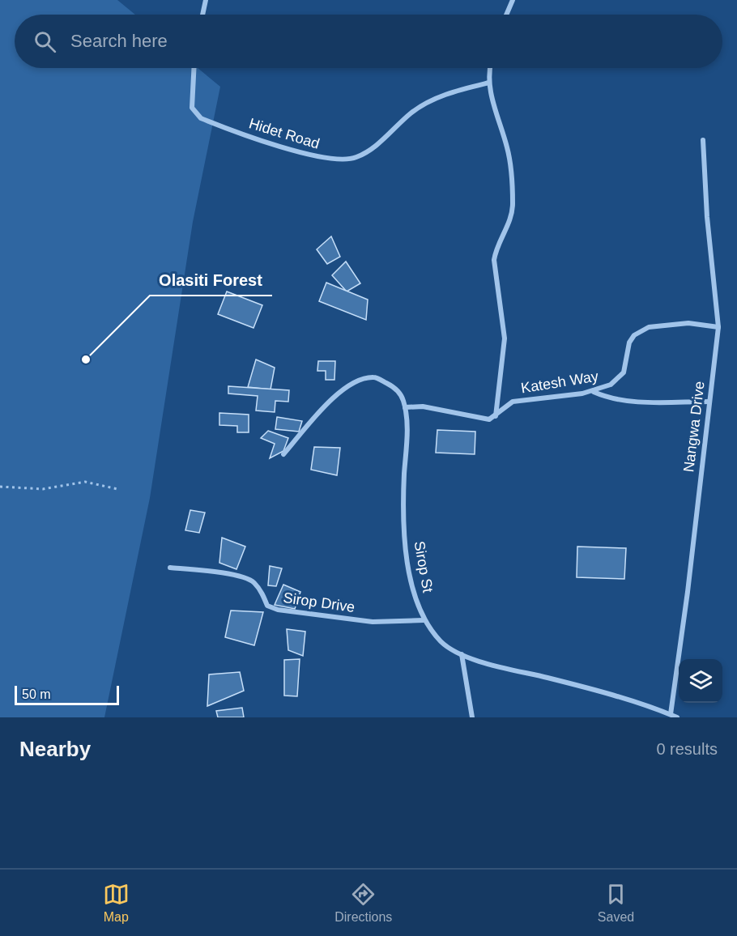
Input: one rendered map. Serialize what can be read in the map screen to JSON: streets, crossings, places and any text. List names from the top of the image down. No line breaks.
{"streets":{"street":["Hidet Road","Katesh Way","Nangwa Drive","Sirop St","Sirop Drive"]},"crossings":[["Katesh Way","Nangwa Drive"],["Nangwa Drive","Sirop St"],["Sirop St","Sirop Drive"]],"places":["Olasiti Forest"],"scale_bar":"50 m","page":{"search":"Search here","scale":"50 m","heading":["Nearby","0 results"],"nav":["Map","Directions","Saved"]}}
